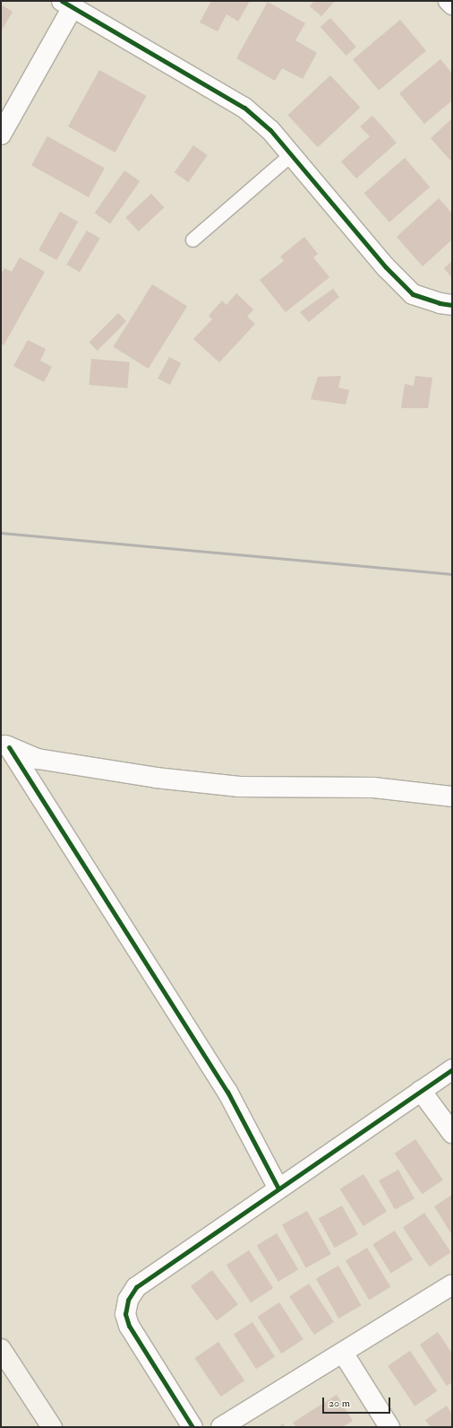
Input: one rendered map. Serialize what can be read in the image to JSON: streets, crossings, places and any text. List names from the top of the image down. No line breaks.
{"scale_bar":"20 m"}
